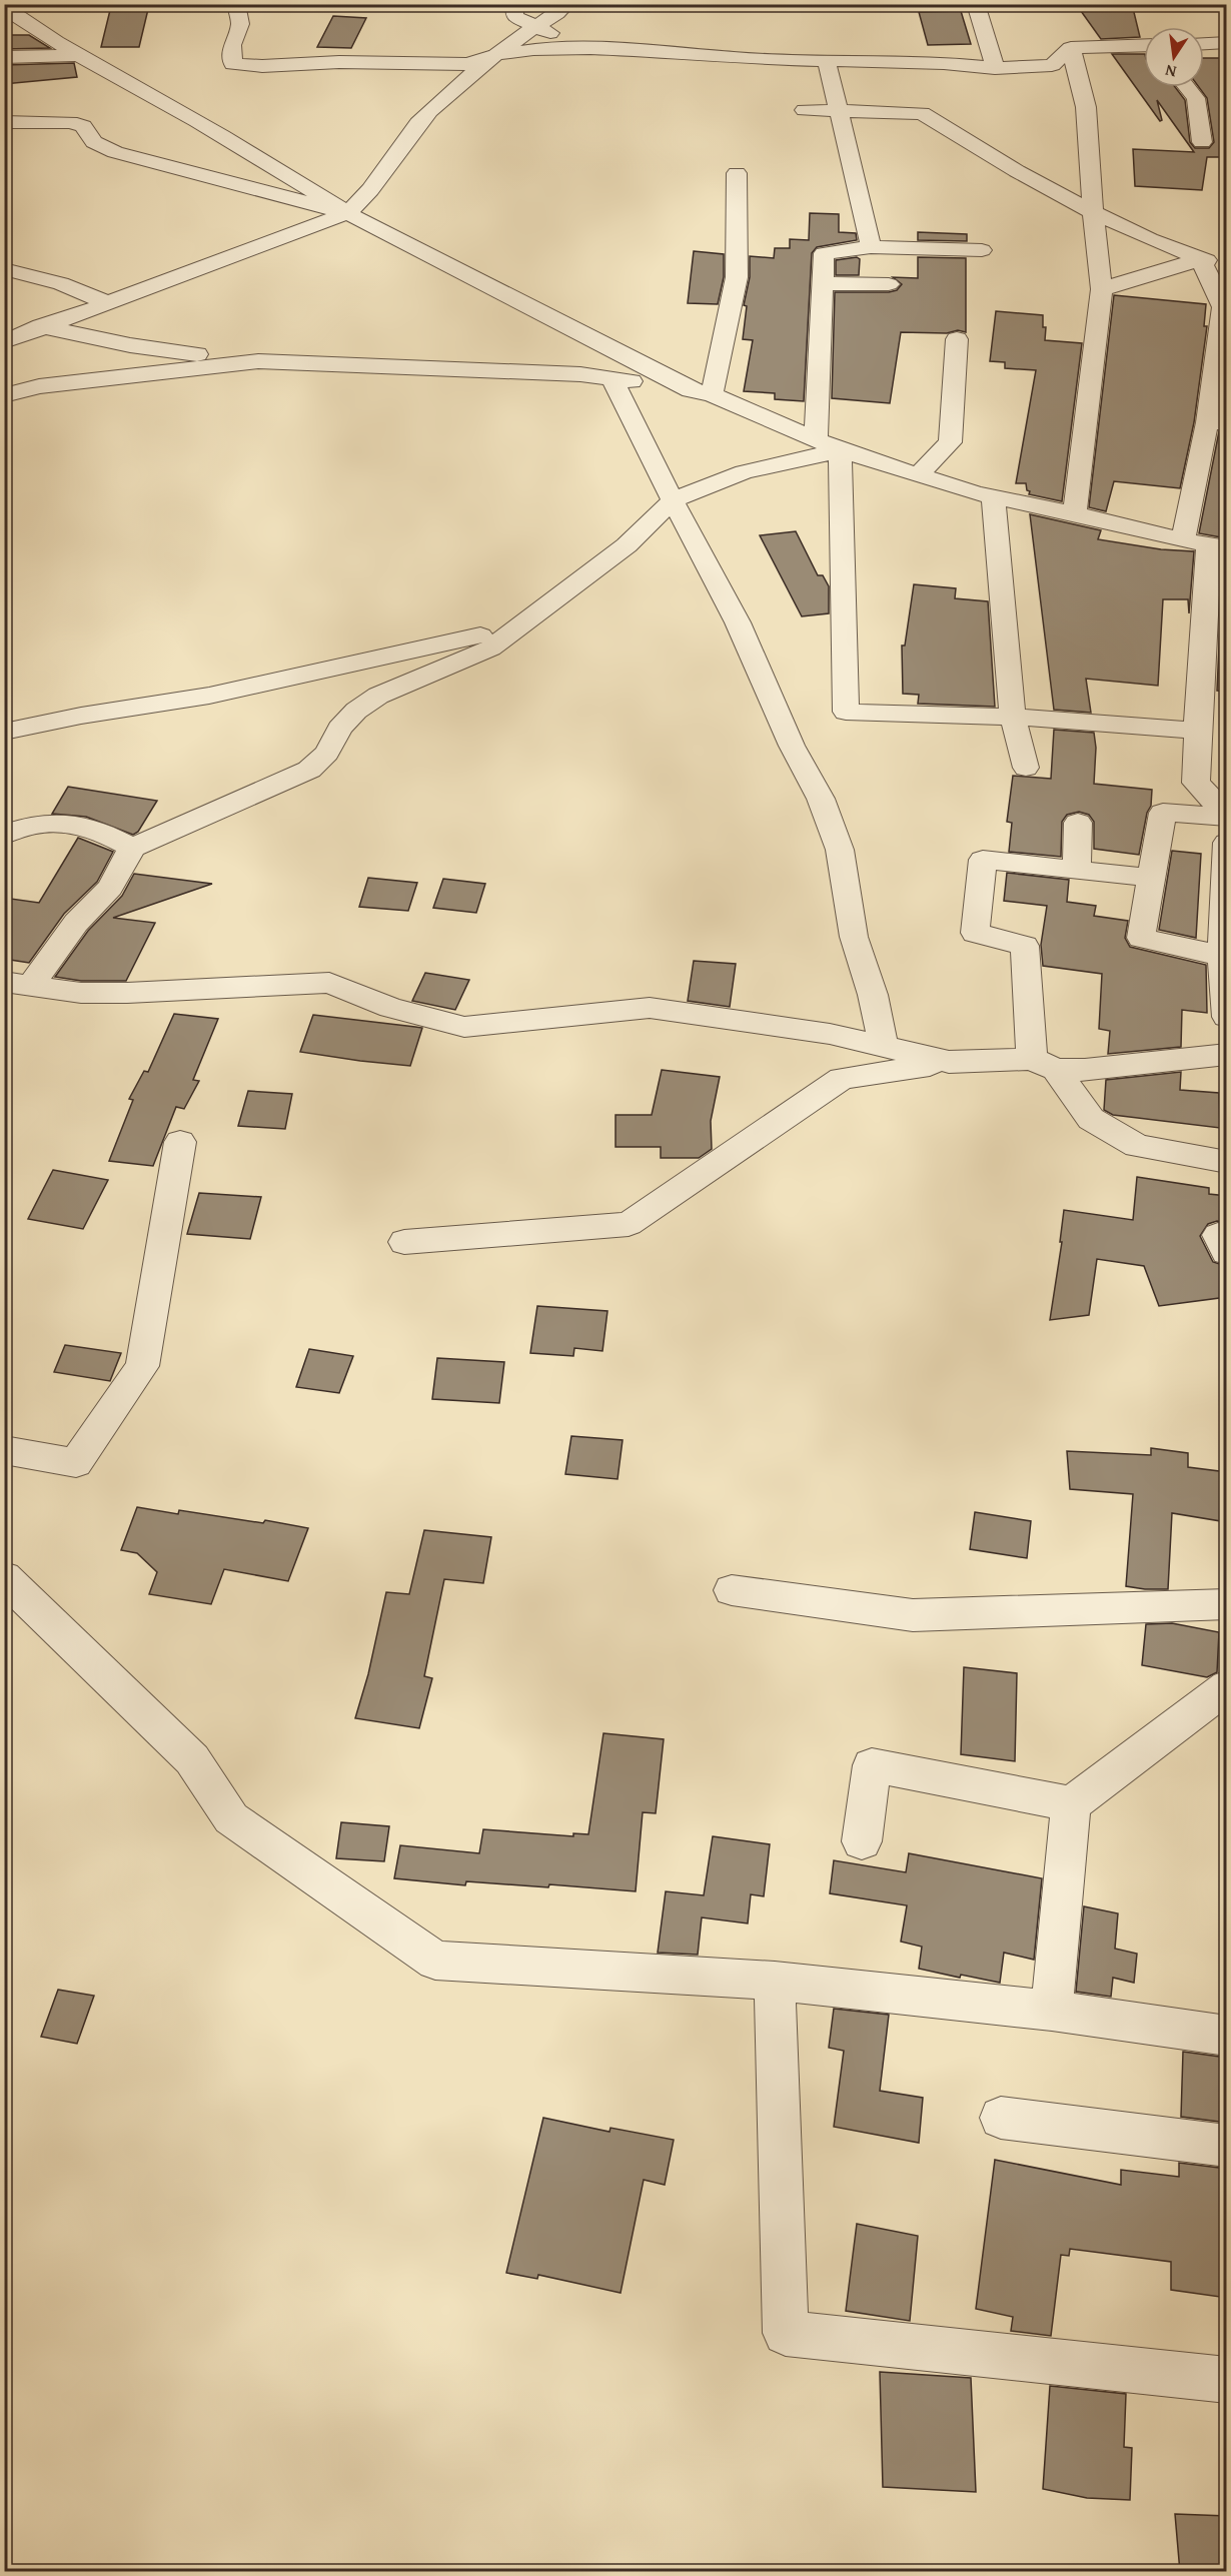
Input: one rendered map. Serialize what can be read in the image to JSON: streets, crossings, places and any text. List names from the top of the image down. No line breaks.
{"north":"bottom"}
